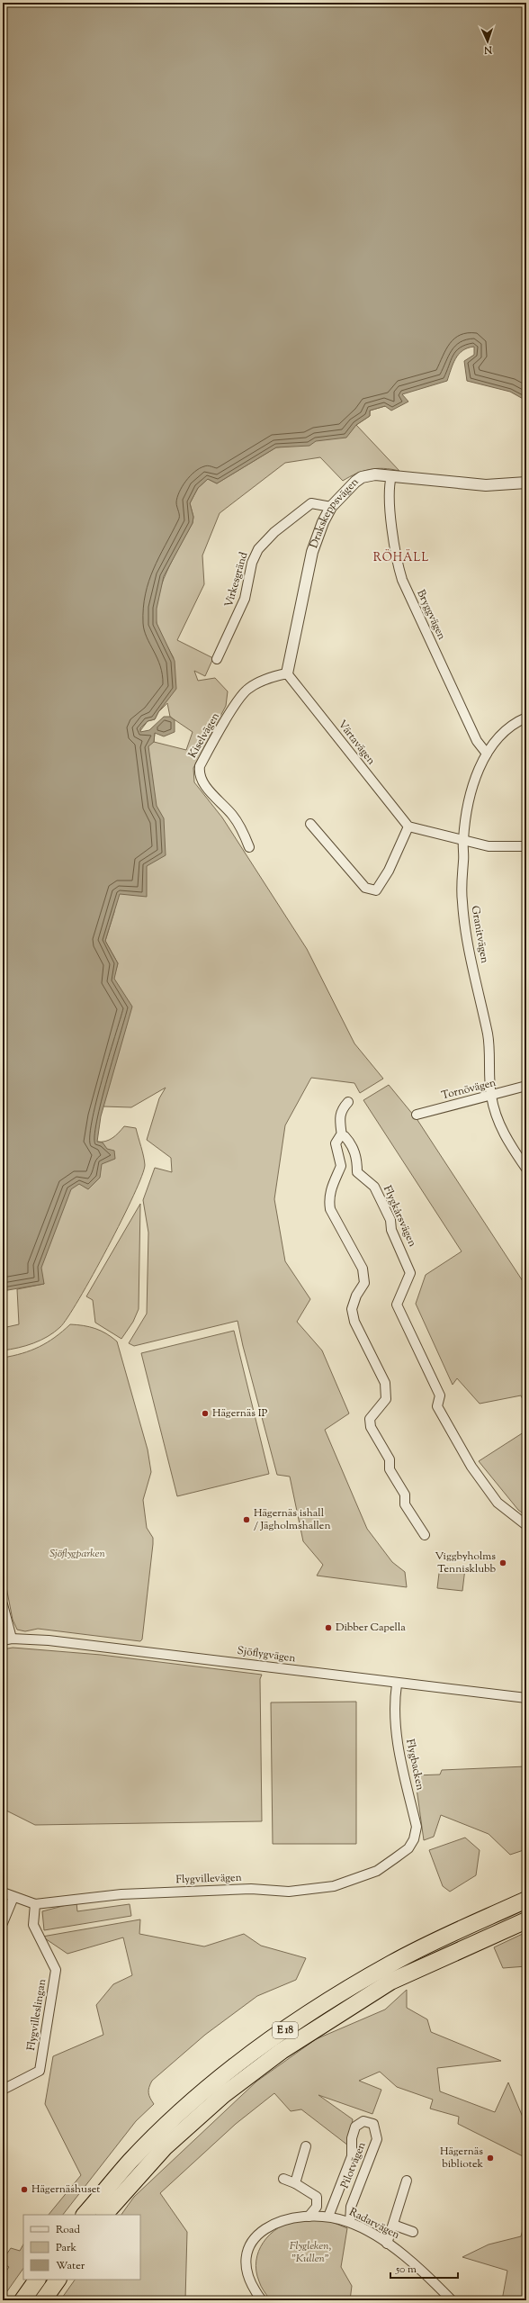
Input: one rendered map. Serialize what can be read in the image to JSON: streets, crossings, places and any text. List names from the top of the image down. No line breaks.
{"streets":{"highway":["E 18"],"street":["Drakskeppsvägen","Virkesgränd","Bryggvägen","Kiselvägen","Värtavägen","Granitvägen","Tornövägen","Flygkårsvägen","Sjöflygvägen","Flygbacken","Flygvillevägen","Flygvilleslingan","Pilotvägen","Radarvägen"]},"crossings":[["Drakskeppsvägen","Virkesgränd"],["Drakskeppsvägen","Bryggvägen"],["Drakskeppsvägen","Kiselvägen"],["Drakskeppsvägen","Värtavägen"],["Bryggvägen","Granitvägen"],["Kiselvägen","Värtavägen"],["Granitvägen","Tornövägen"],["Sjöflygvägen","Flygbacken"],["Flygbacken","Flygvillevägen"],["Flygvillevägen","Flygvilleslingan"],["Pilotvägen","Radarvägen"]],"districts":["RÖHÄLL"],"parks":["Sjöflygparken","Flygleken, \"Kullen\""],"places":["Hägernäs IP","Hägernäs ishall / Jägholmshallen","Viggbyholms Tennisklubb","Dibber Capella","Hägernäs bibliotek","Hägernäshuset"],"legend":["Road","Park","Water"],"scale_bar":"50 m","north":"bottom"}
